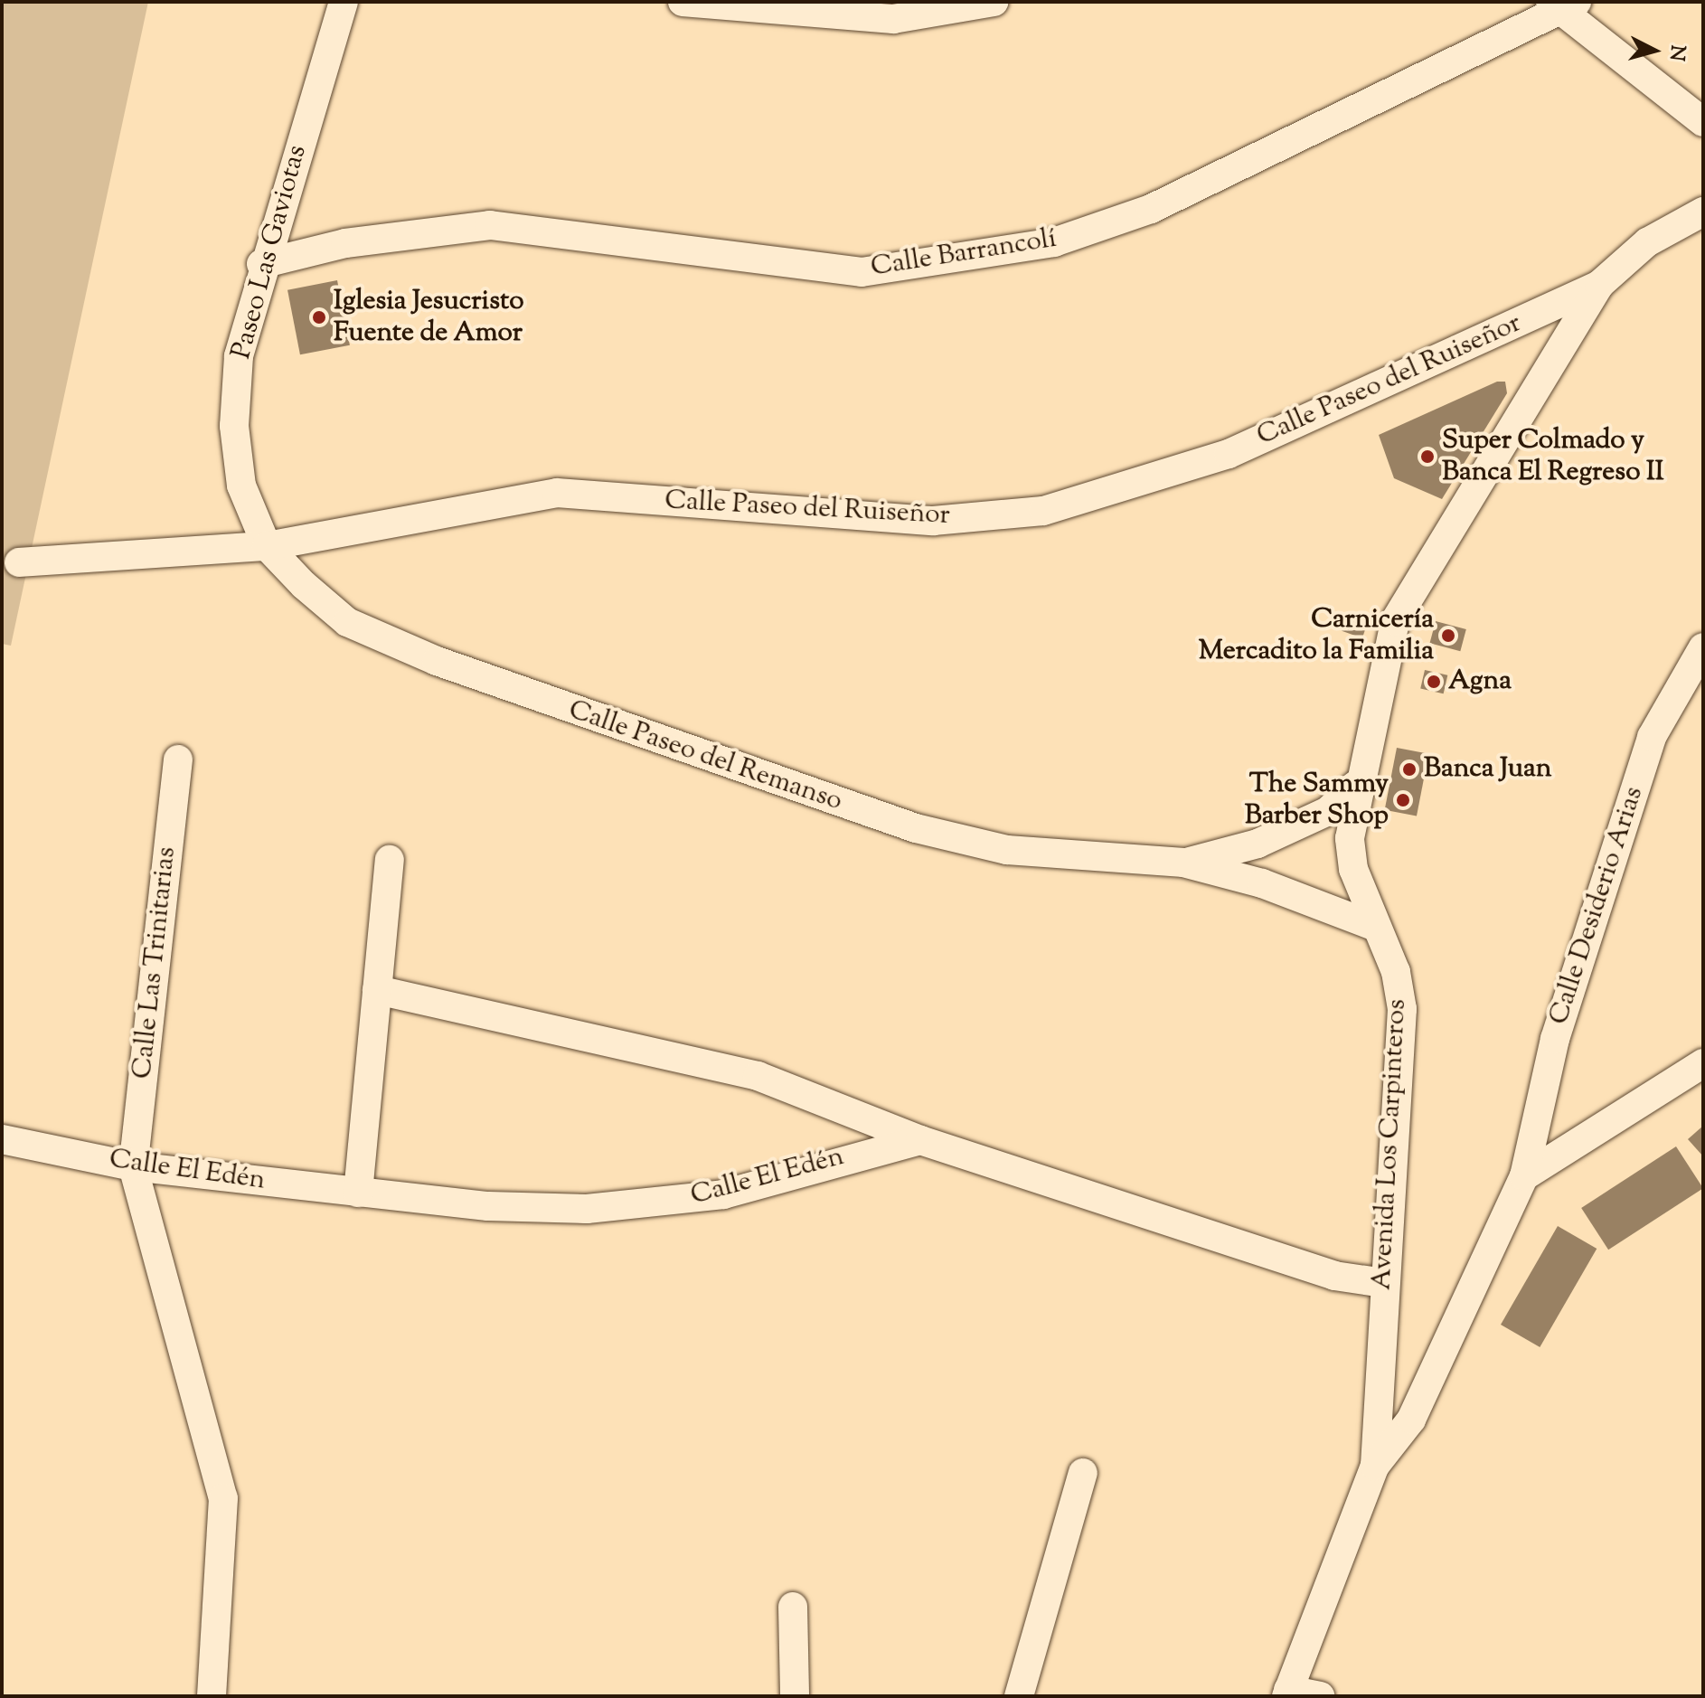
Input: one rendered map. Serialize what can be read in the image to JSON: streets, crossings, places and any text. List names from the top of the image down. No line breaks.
{"streets":{"street":["Paseo Las Gaviotas","Calle Barrancolí","Calle Paseo del Ruiseñor","Calle Paseo del Remanso","Calle Desiderio Arias","Calle Las Trinitarias","Avenida Los Carpinteros","Calle El Edén"]},"crossings":[["Paseo Las Gaviotas","Calle Barrancolí"],["Paseo Las Gaviotas","Calle Paseo del Ruiseñor"],["Paseo Las Gaviotas","Calle Paseo del Remanso"],["Calle Paseo del Ruiseñor","Calle Paseo del Remanso"],["Calle Paseo del Ruiseñor","Avenida Los Carpinteros"],["Calle Desiderio Arias","Avenida Los Carpinteros"],["Calle Las Trinitarias","Calle El Edén"]],"places":["Iglesia Jesucristo Fuente de Amor","Super Colmado y Banca El Regreso II","Carnicería Mercadito la Familia","Agna","Banca Juan","The Sammy Barber Shop"],"north":"right"}
